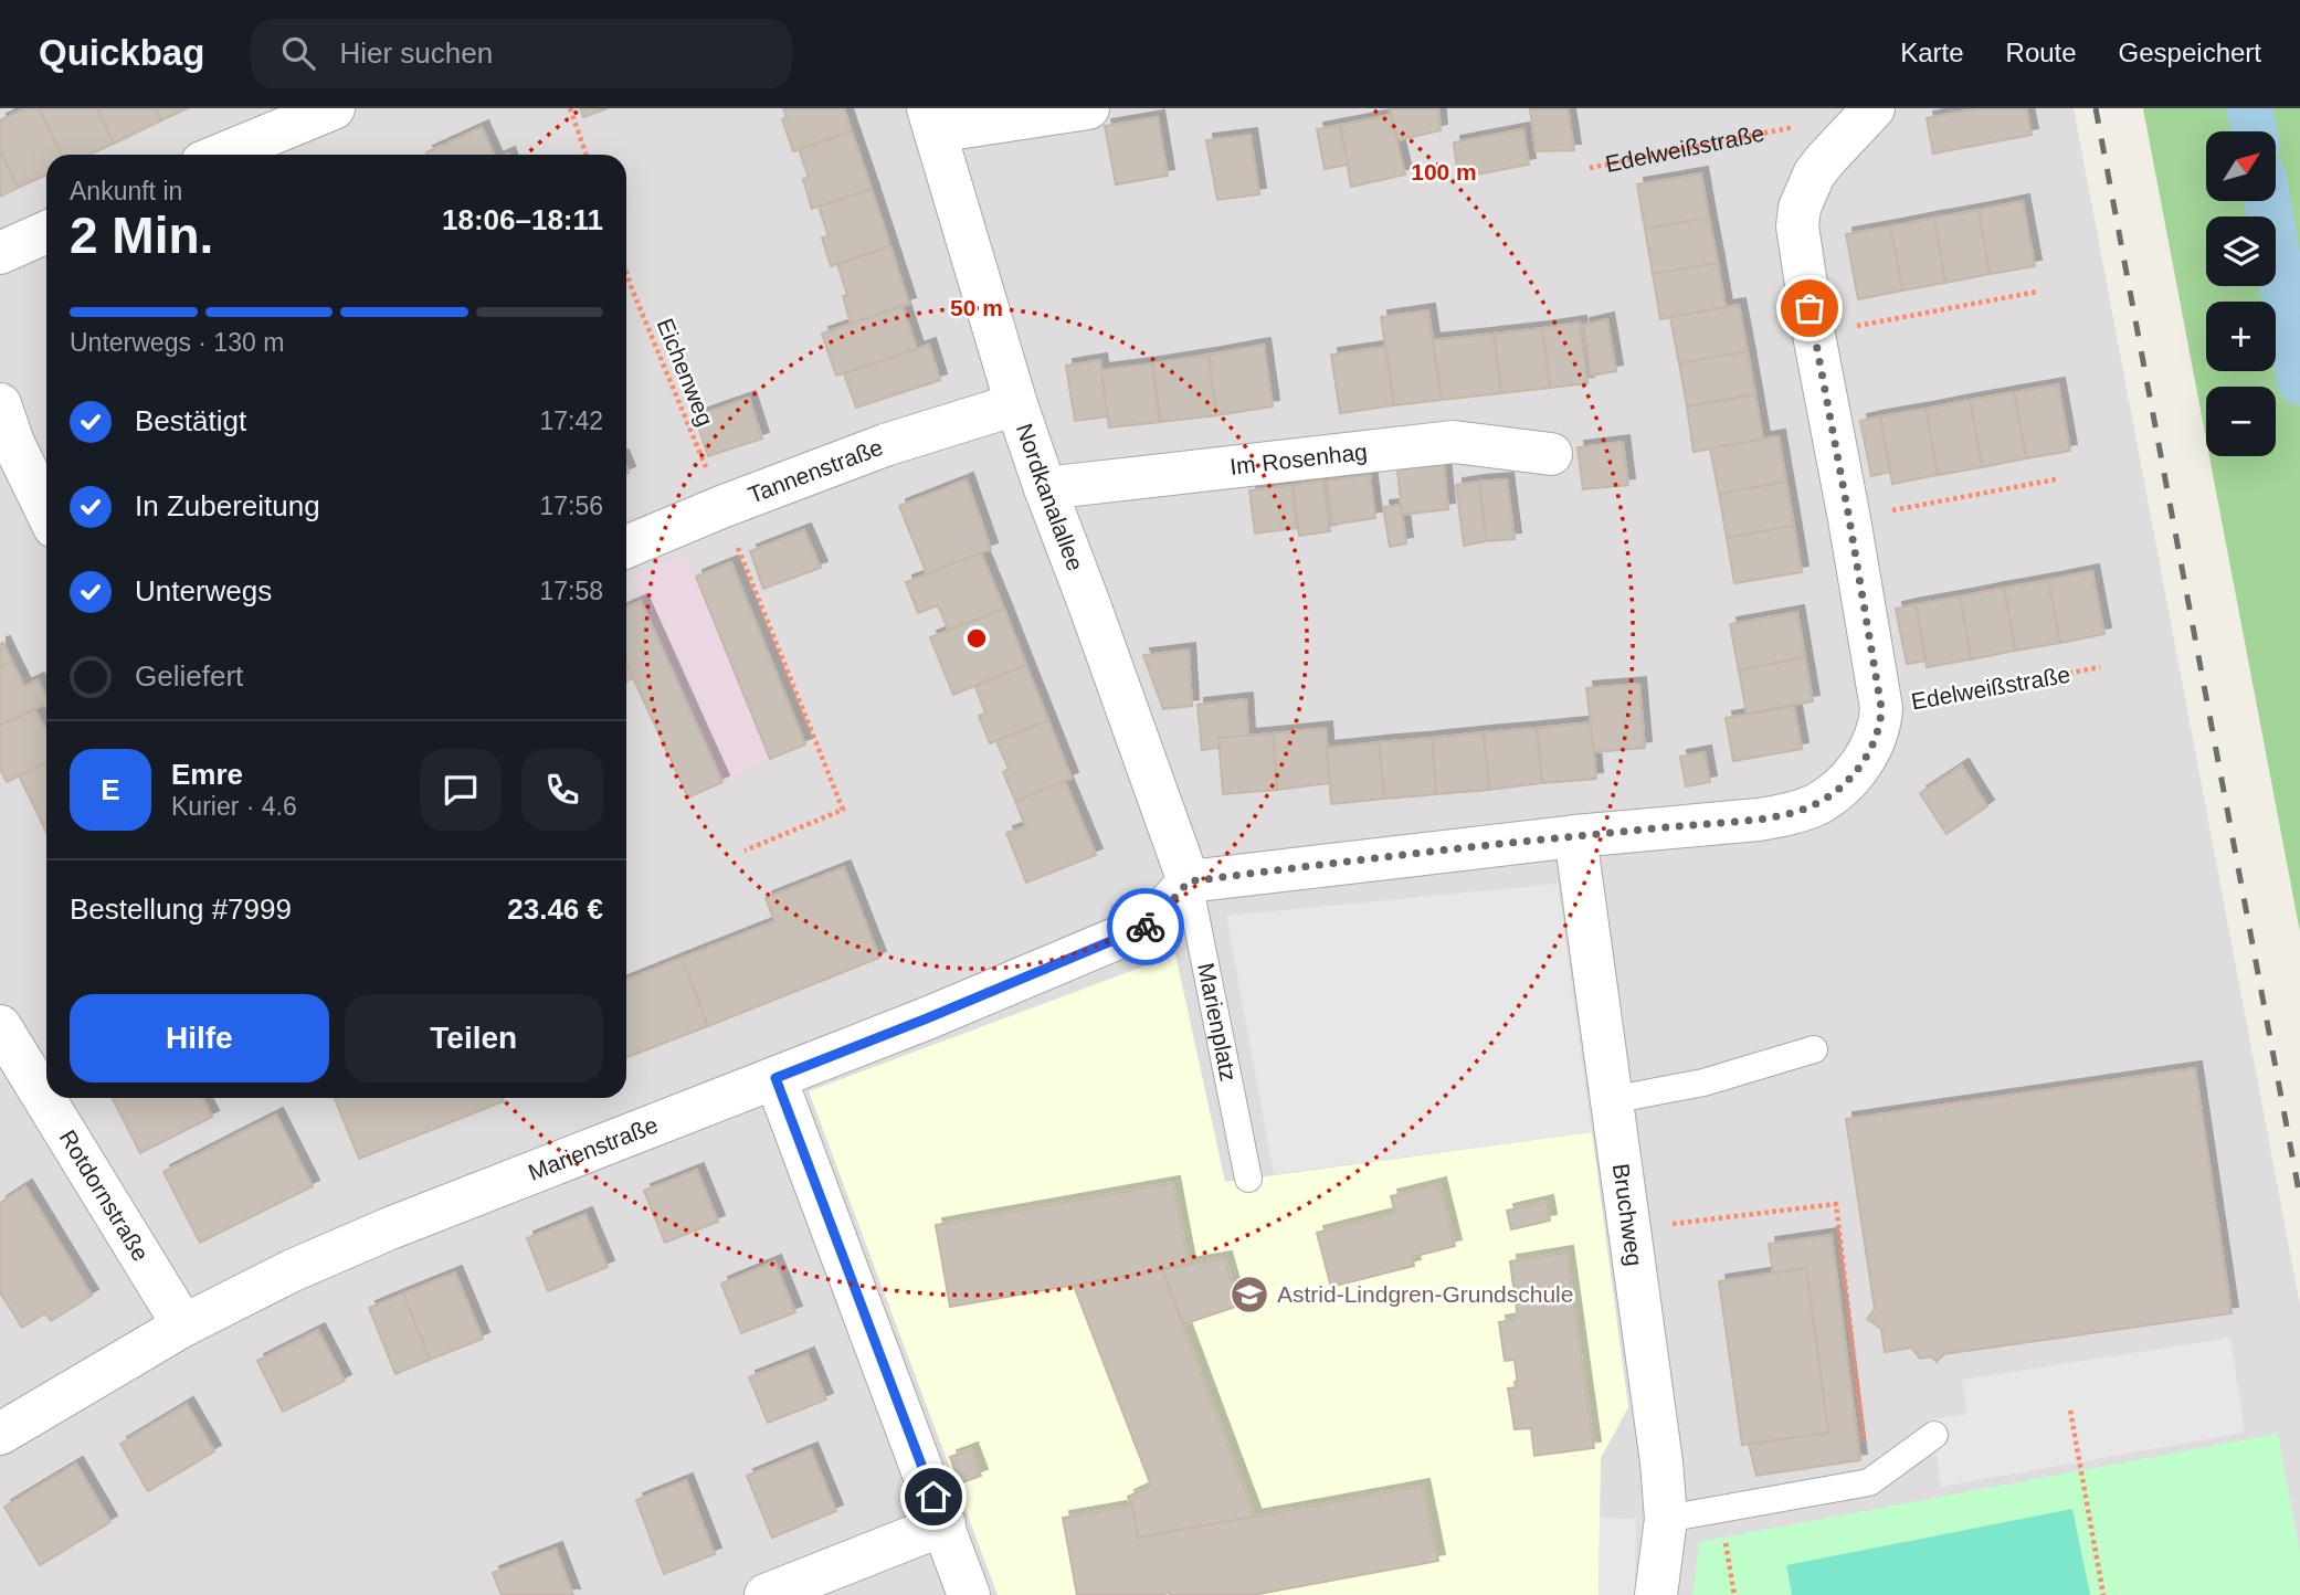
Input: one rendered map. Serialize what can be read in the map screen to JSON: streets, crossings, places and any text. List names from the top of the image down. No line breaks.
{"streets":{"street":["Edelweißstraße","Im Rosenhag","Tannenstraße","Nordkanalallee","Marienstraße","Rotdornstraße","Bruchweg"],"lane":["Marienplatz"],"path":["Eichenweg"]},"crossings":[["Edelweißstraße","Bruchweg"],["Eichenweg","Tannenstraße"],["Im Rosenhag","Nordkanalallee"],["Tannenstraße","Nordkanalallee"],["Nordkanalallee","Marienplatz"],["Nordkanalallee","Marienstraße"],["Marienplatz","Marienstraße"],["Marienstraße","Rotdornstraße"]],"places":{"school or university":["Astrid-Lindgren-Grundschule"]},"north":"top right","page":{"header":"Quickbag","search":"Hier suchen","nav":["Karte","Route","Gespeichert"],"map_buttons":["+","−"],"heading":["2 Min.","Ankunft in","18:06–18:11"],"panel":["Emre","Kurier · 4.6","Bestellung #7999","23.46 €"],"bar":"Unterwegs · 130 m","list":[["Bestätigt","17:42"],["In Zubereitung","17:56"],["Unterwegs","17:58"],"Geliefert"],"round":"E","buttons":["Hilfe","Teilen"]},"rings":["100 m","50 m"]}
